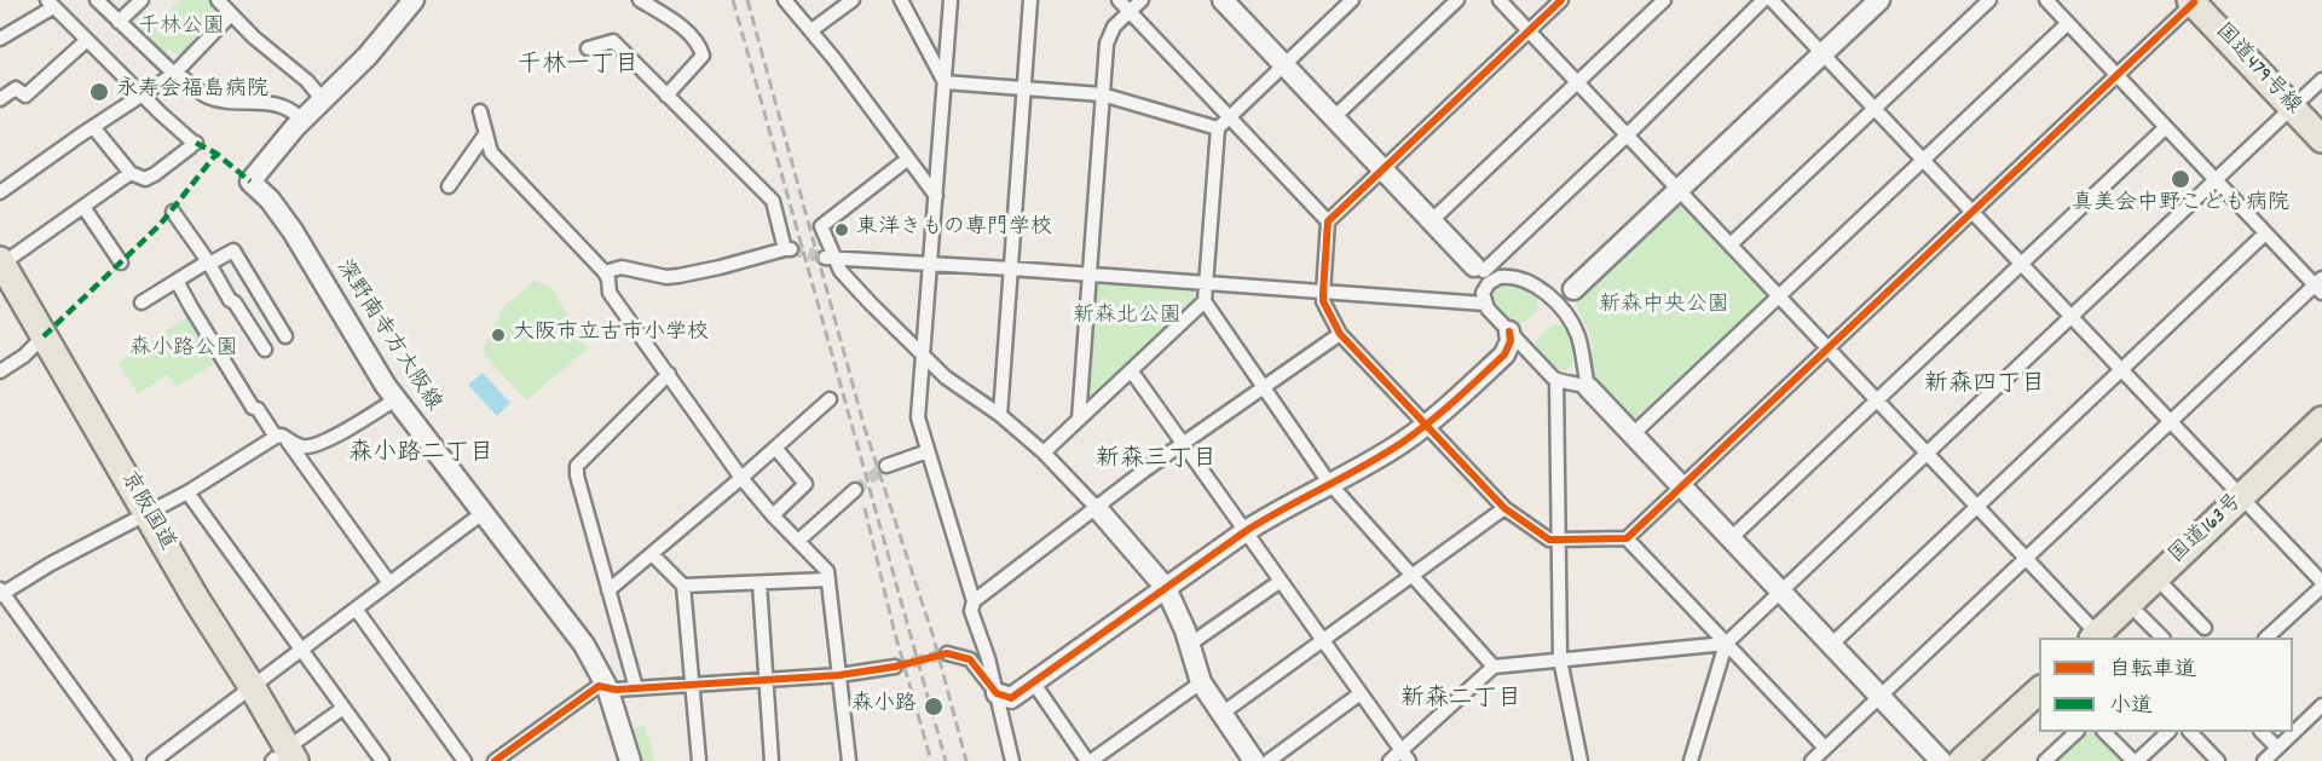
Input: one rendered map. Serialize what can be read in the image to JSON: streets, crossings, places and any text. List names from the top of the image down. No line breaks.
{"streets":{"highway":["国道479号線","京阪国道","国道163号"],"street":["深野南寺方大阪線"]},"districts":["千林一丁目","新森四丁目","森小路二丁目","新森三丁目","新森二丁目"],"parks":["千林公園","新森中央公園","新森北公園","森小路公園"],"places":["永寿会福島病院","真美会中野こども病院","東洋きもの専門学校","大阪市立古市小学校","森小路"],"legend":["自転車道","小道"]}
